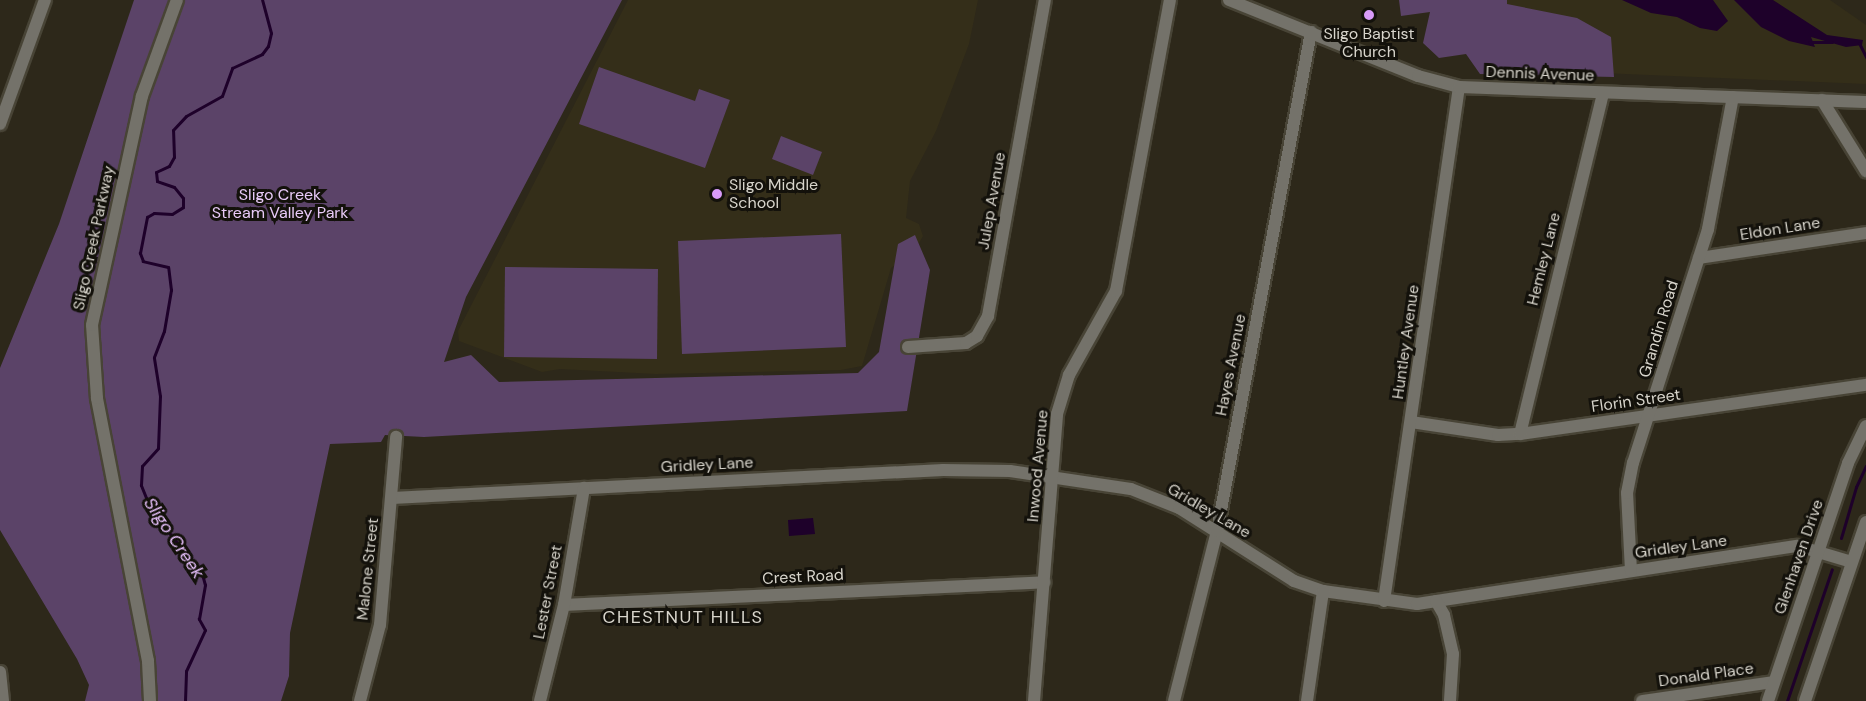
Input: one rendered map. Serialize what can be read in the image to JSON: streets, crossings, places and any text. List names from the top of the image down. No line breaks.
{"streets":{"street":["Dennis Avenue","Julep Avenue","Eldon Lane","Sligo Creek Parkway","Hemley Lane","Grandin Road","Huntley Avenue","Hayes Avenue","Florin Street","Gridley Lane","Inwood Avenue","Glenhaven Drive","Malone Street","Crest Road","Lester Street","Donald Place"]},"crossings":[["Dennis Avenue","Hemley Lane"],["Dennis Avenue","Grandin Road"],["Dennis Avenue","Huntley Avenue"],["Dennis Avenue","Hayes Avenue"],["Eldon Lane","Grandin Road"],["Hemley Lane","Florin Street"],["Grandin Road","Florin Street"],["Grandin Road","Gridley Lane"],["Huntley Avenue","Florin Street"],["Huntley Avenue","Gridley Lane"],["Hayes Avenue","Gridley Lane"],["Gridley Lane","Inwood Avenue"],["Gridley Lane","Glenhaven Drive"],["Gridley Lane","Malone Street"],["Gridley Lane","Lester Street"],["Inwood Avenue","Crest Road"],["Glenhaven Drive","Donald Place"],["Crest Road","Lester Street"]],"districts":["CHESTNUT HILLS"],"water":["Sligo Creek"],"parks":["Sligo Creek Stream Valley Park"],"places":["Sligo Baptist Church","Sligo Middle School"]}
